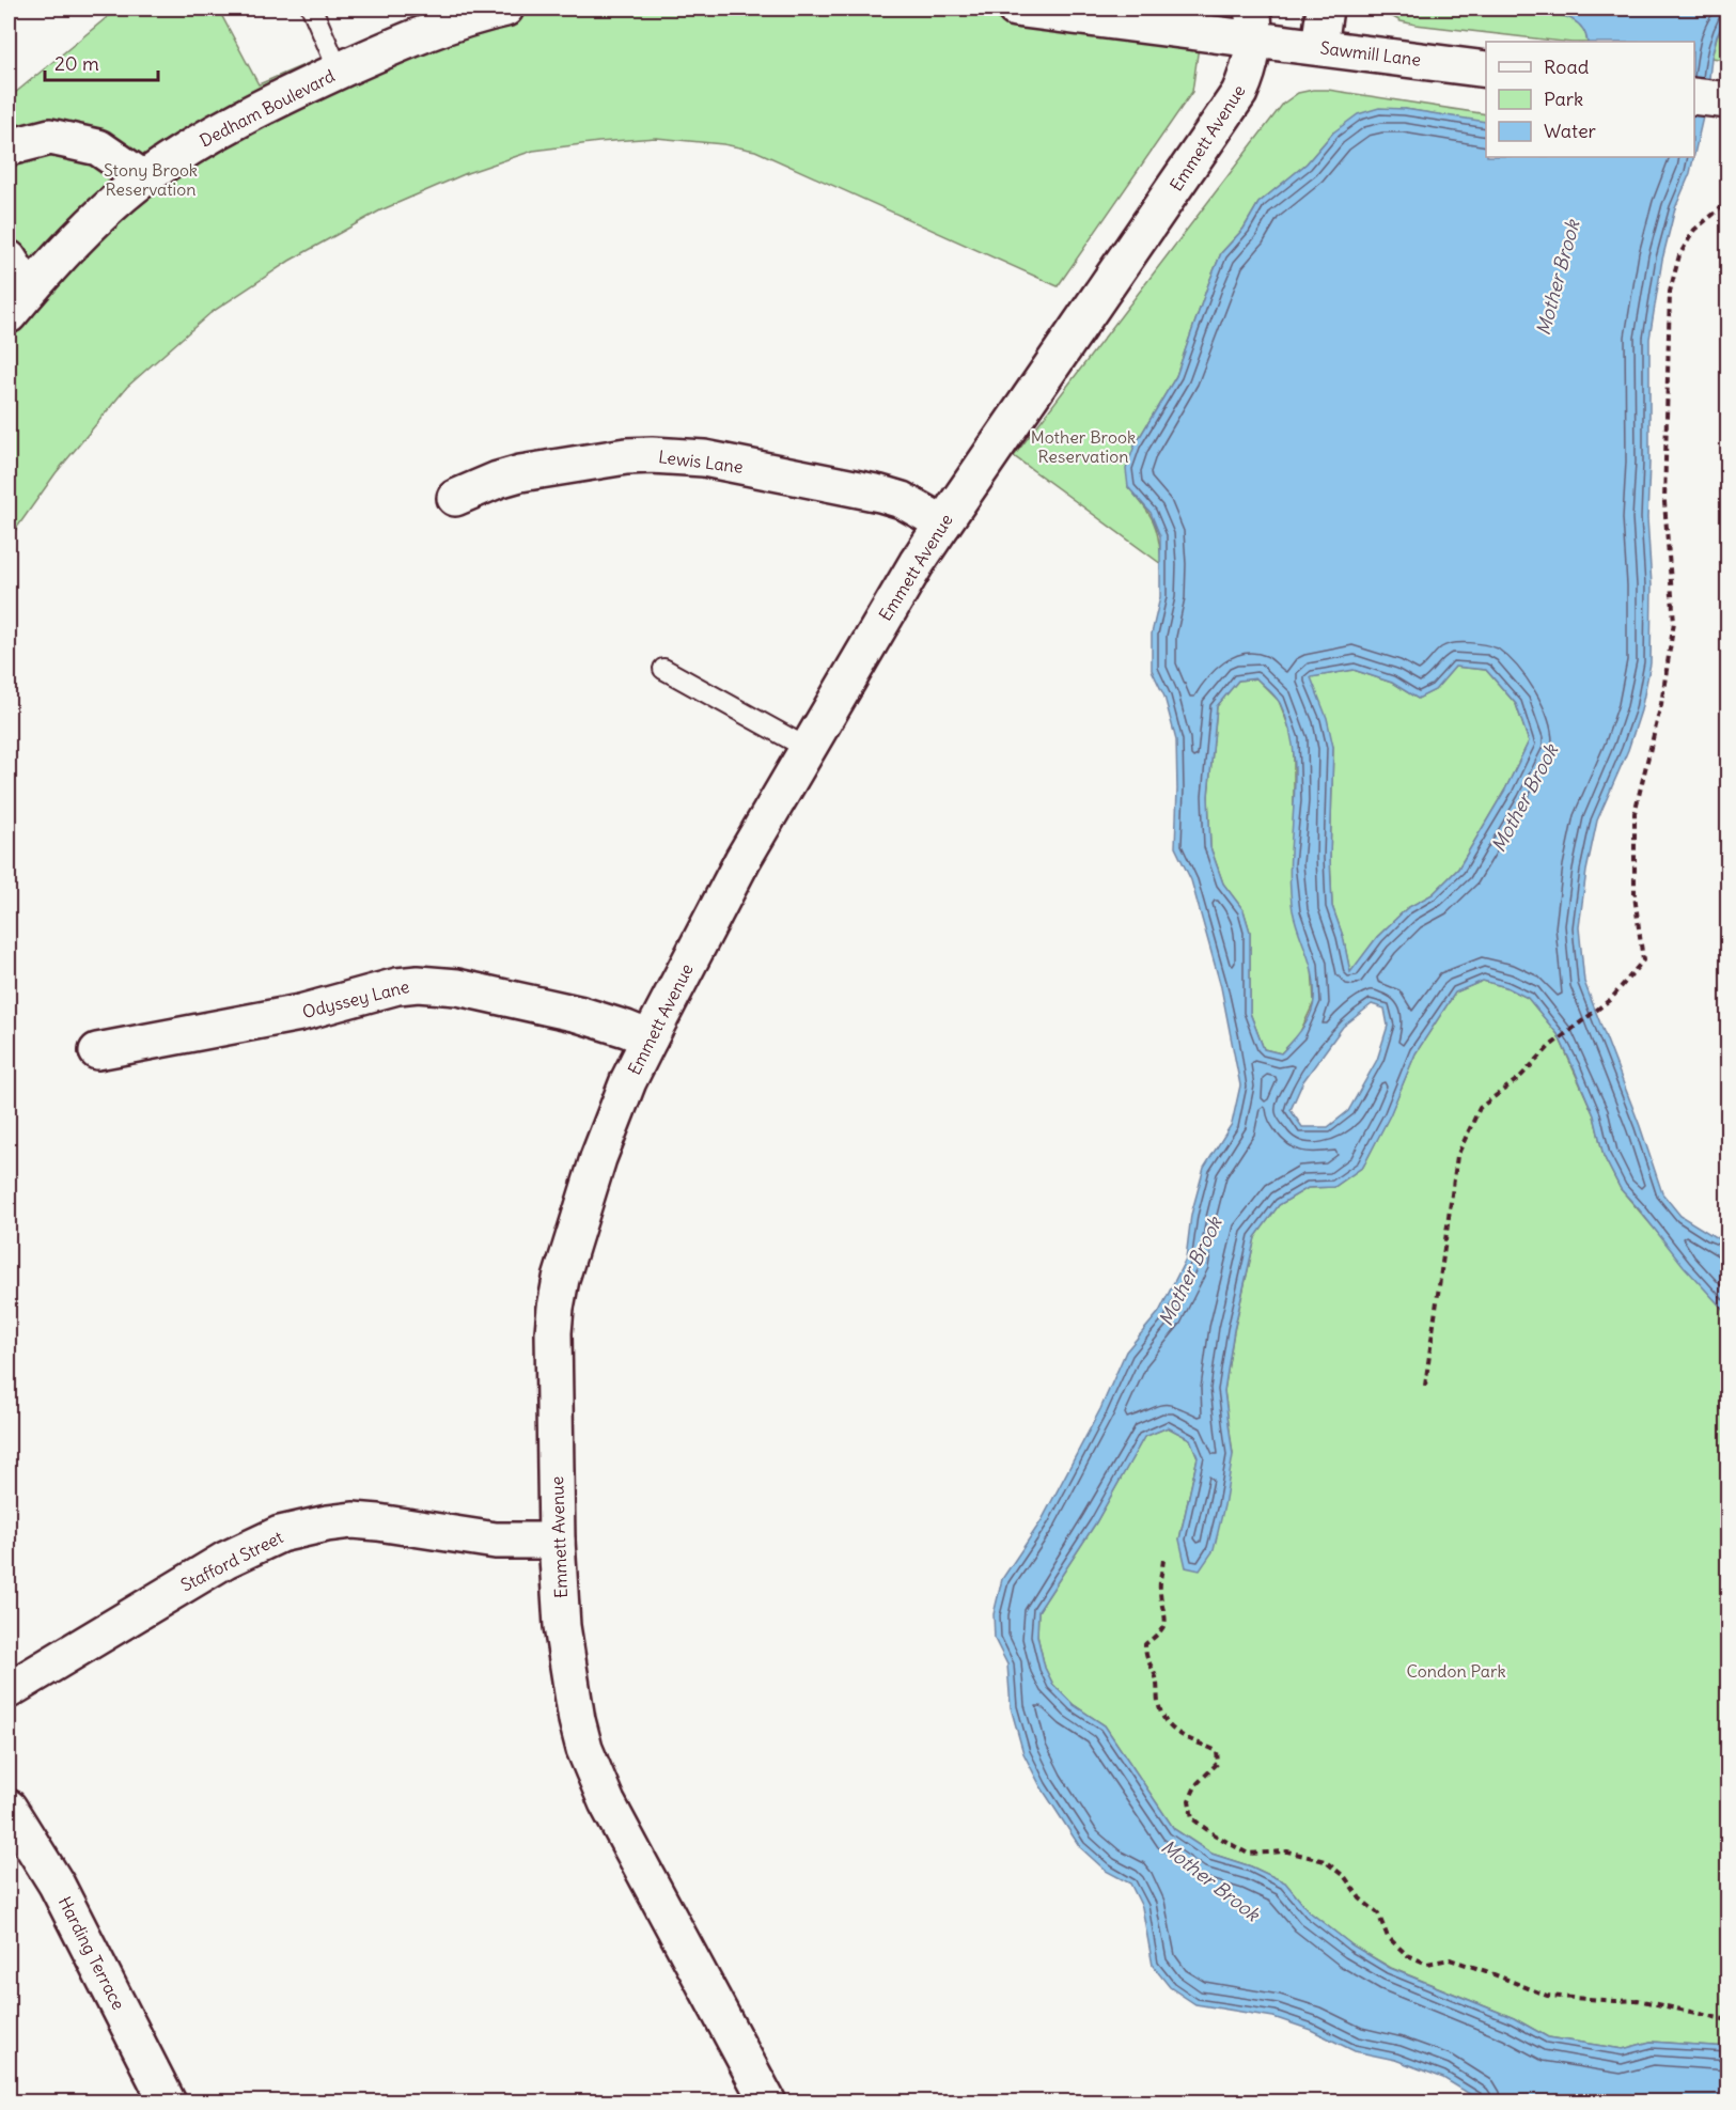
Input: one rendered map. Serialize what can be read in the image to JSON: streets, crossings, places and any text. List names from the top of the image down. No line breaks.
{"streets":{"street":["Sawmill Lane","Dedham Boulevard","Emmett Avenue","Lewis Lane","Odyssey Lane","Stafford Street","Harding Terrace"]},"crossings":[["Sawmill Lane","Emmett Avenue"],["Emmett Avenue","Lewis Lane"],["Emmett Avenue","Odyssey Lane"],["Emmett Avenue","Stafford Street"]],"water":["Mother Brook"],"parks":["Stony Brook Reservation","Mother Brook Reservation","Condon Park"],"legend":["Road","Park","Water"],"scale_bar":"20 m"}
